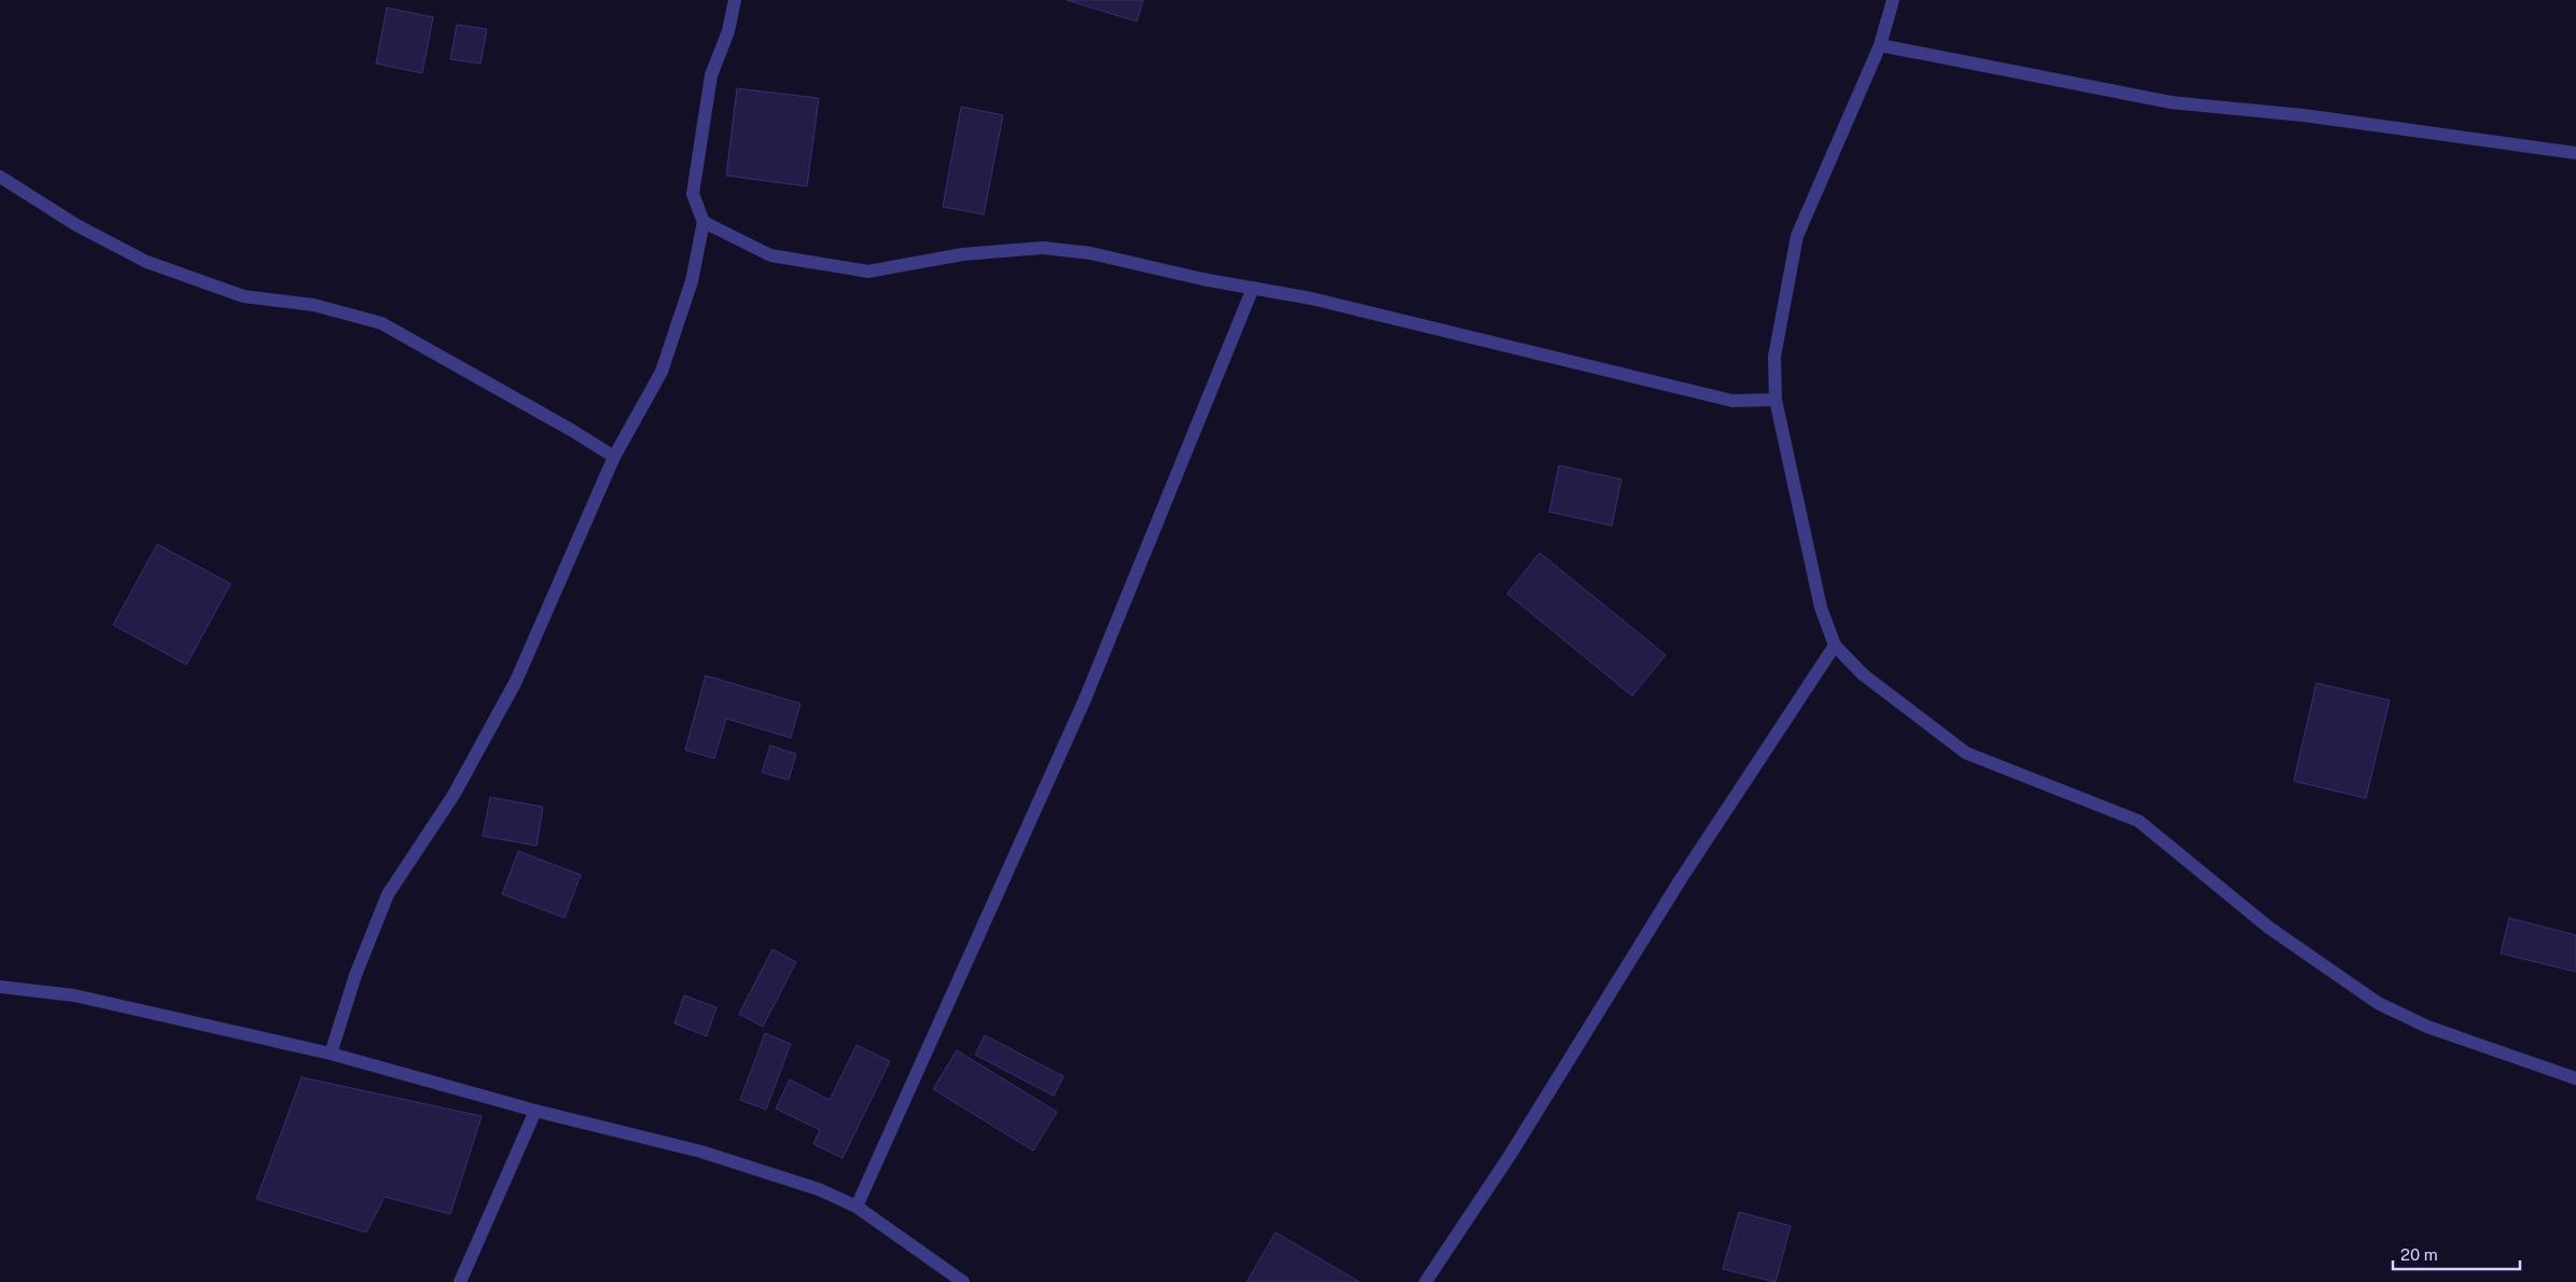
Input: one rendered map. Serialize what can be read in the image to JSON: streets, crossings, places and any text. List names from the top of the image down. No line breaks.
{"scale_bar":"20 m"}
